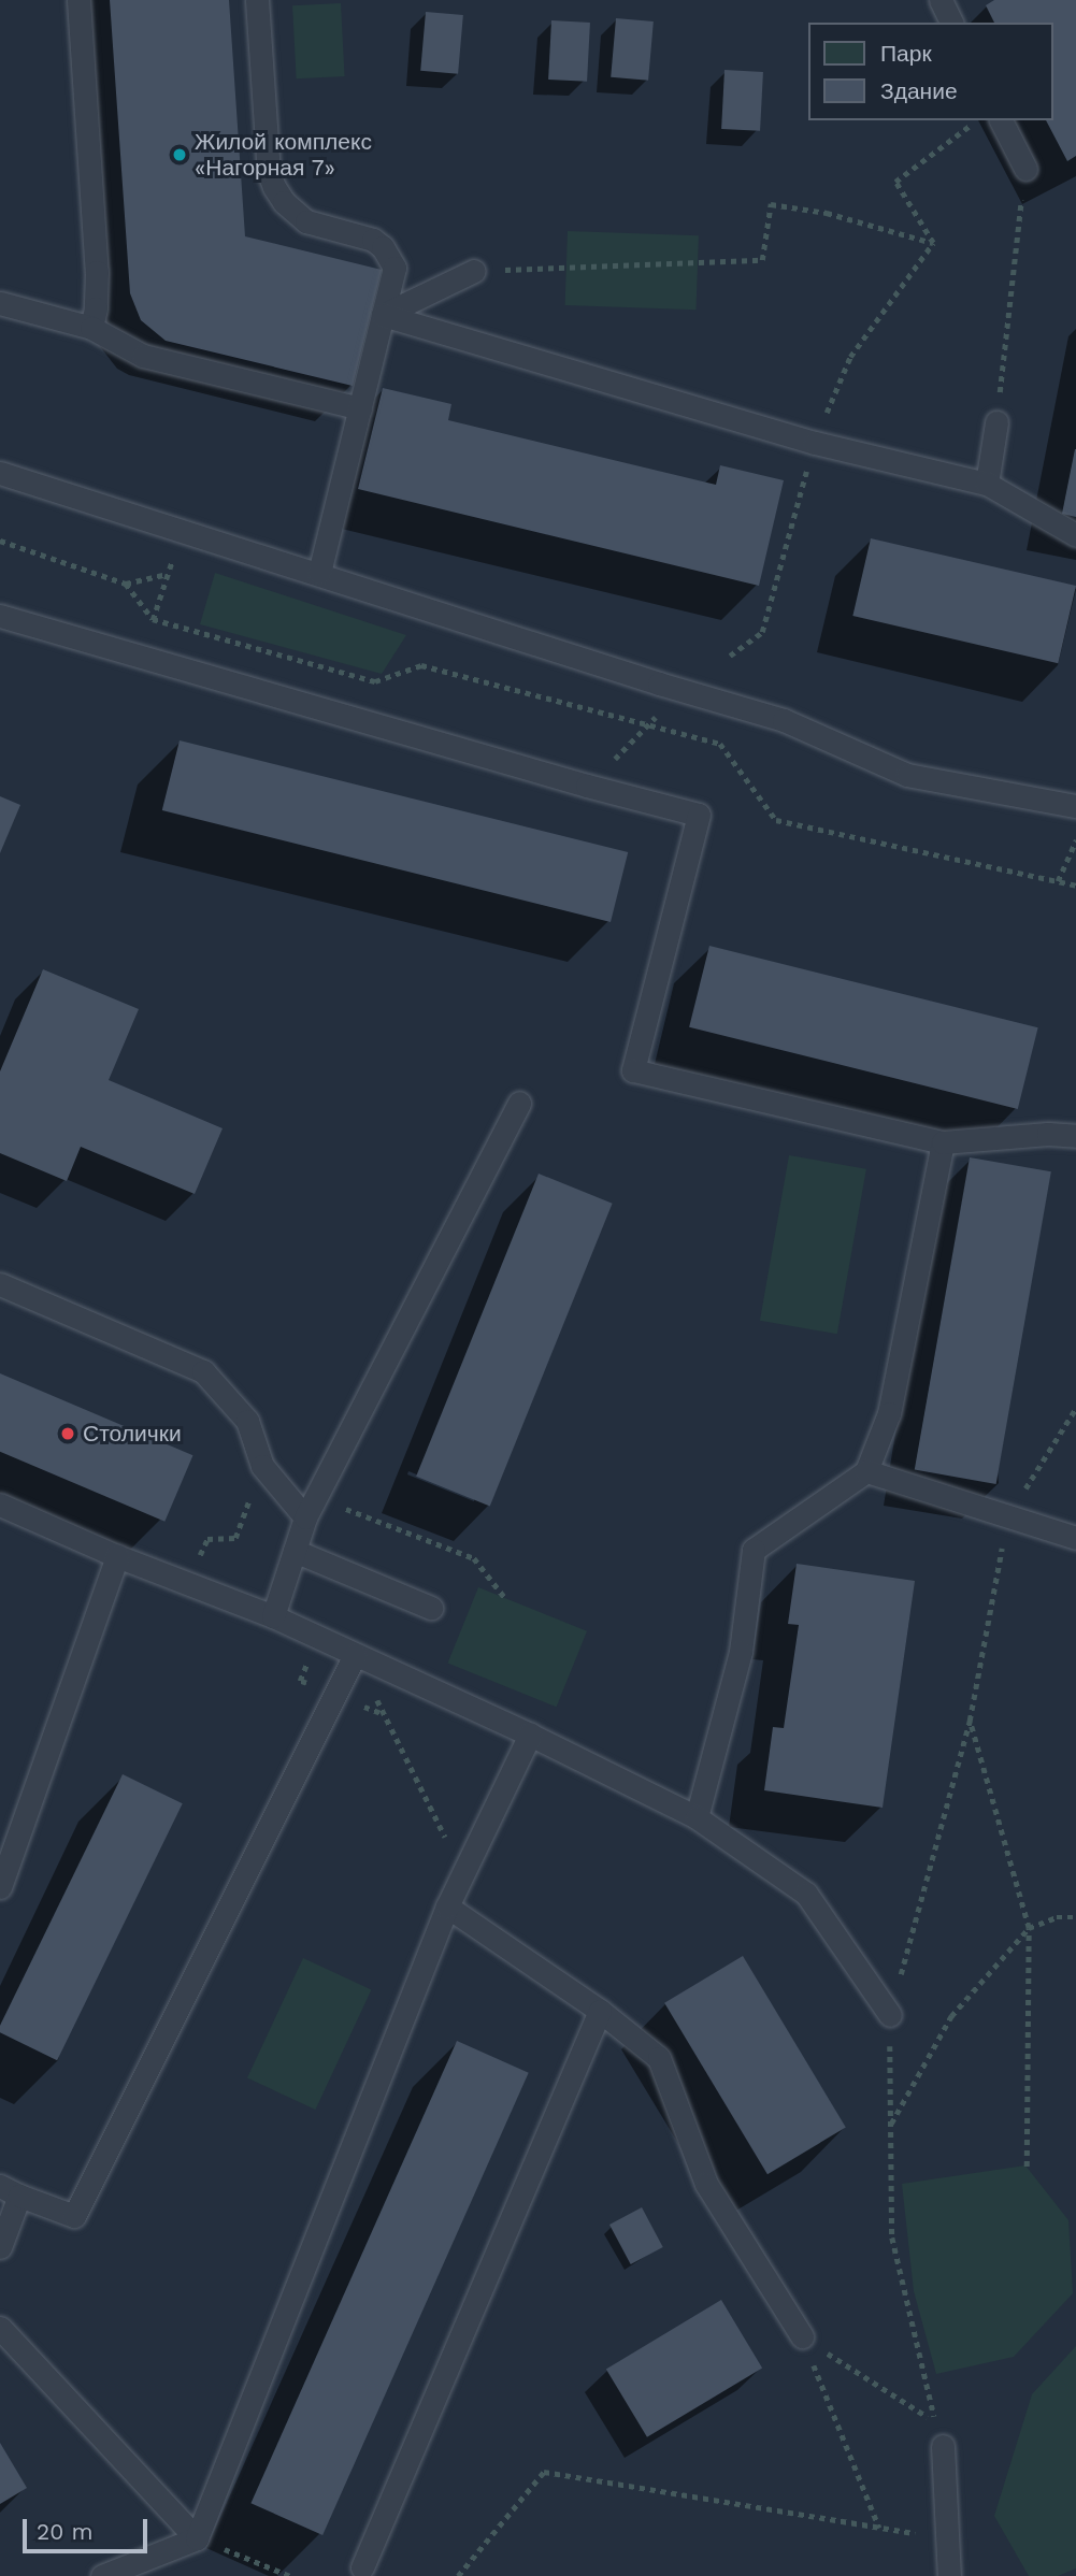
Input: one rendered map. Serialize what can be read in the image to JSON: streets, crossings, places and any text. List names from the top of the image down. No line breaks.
{"places":["Жилой комплекс «Нагорная 7»","Столички"],"legend":["Парк","Здание"],"scale_bar":"20 m"}
